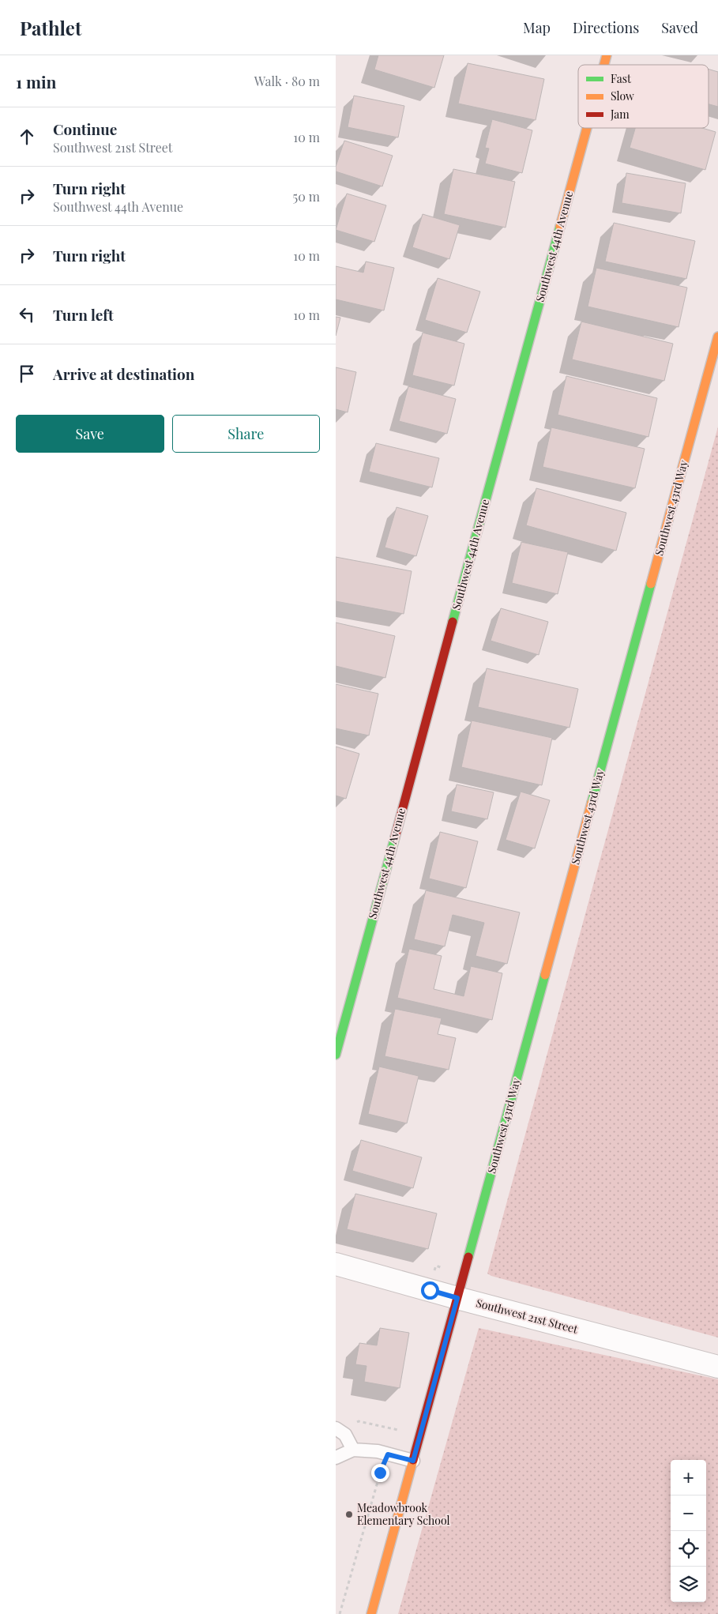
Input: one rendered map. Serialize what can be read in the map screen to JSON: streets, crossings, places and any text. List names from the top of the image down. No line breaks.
{"streets":{"street":["Southwest 44th Avenue","Southwest 43rd Way","Southwest 21st Street"]},"crossings":[["Southwest 43rd Way","Southwest 21st Street"]],"places":["Meadowbrook Elementary School"],"legend":["Fast","Slow","Jam"],"page":{"header":"Pathlet","nav":["Map","Directions","Saved"],"heading":["1 min","Walk · 80 m"],"list":[["Continue","Southwest 21st Street","10 m"],["Turn right","Southwest 44th Avenue","50 m"],["Turn right","10 m"],["Turn left","10 m"],"Arrive at destination"],"buttons":["Save","Share"],"map_buttons":["+","−"]}}
